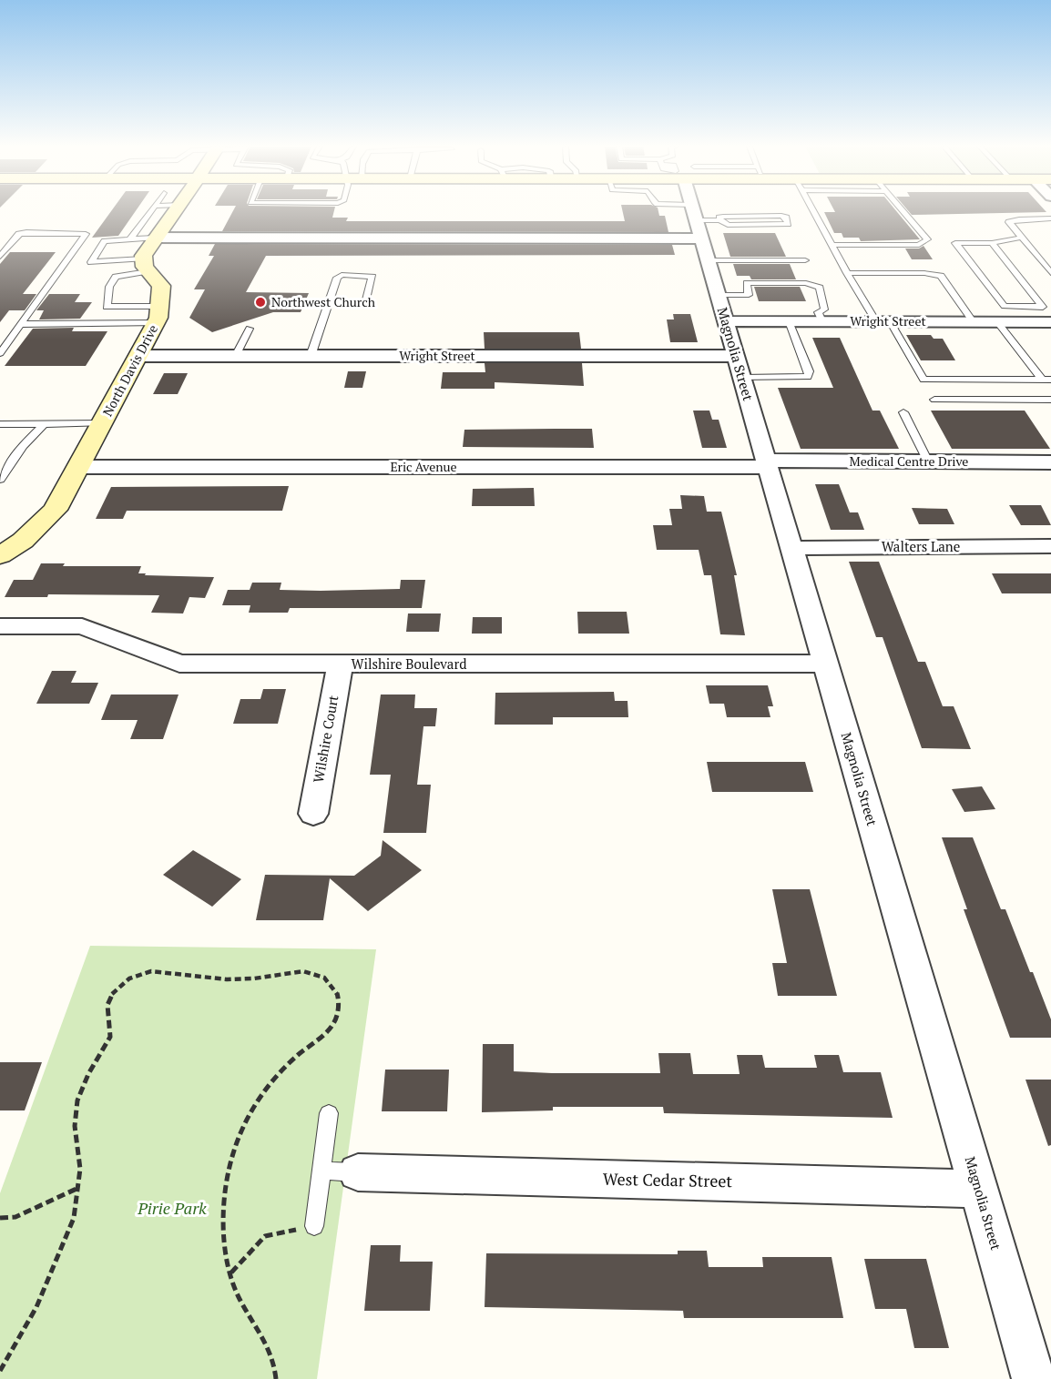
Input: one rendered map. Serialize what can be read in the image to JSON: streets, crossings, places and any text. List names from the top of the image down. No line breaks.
{"streets":{"main road":["North Davis Drive"],"street":["Wright Street","Magnolia Street","Medical Centre Drive","Eric Avenue","Walters Lane","Wilshire Boulevard","Wilshire Court","West Cedar Street"]},"crossings":[["Wright Street","Magnolia Street"],["Wright Street","North Davis Drive"],["Magnolia Street","Medical Centre Drive"],["Magnolia Street","Eric Avenue"],["Magnolia Street","Walters Lane"],["Magnolia Street","Wilshire Boulevard"],["Magnolia Street","West Cedar Street"],["North Davis Drive","Eric Avenue"],["Medical Centre Drive","Eric Avenue"],["Wilshire Boulevard","Wilshire Court"]],"parks":["Pirie Park"],"places":["Northwest Church"]}
